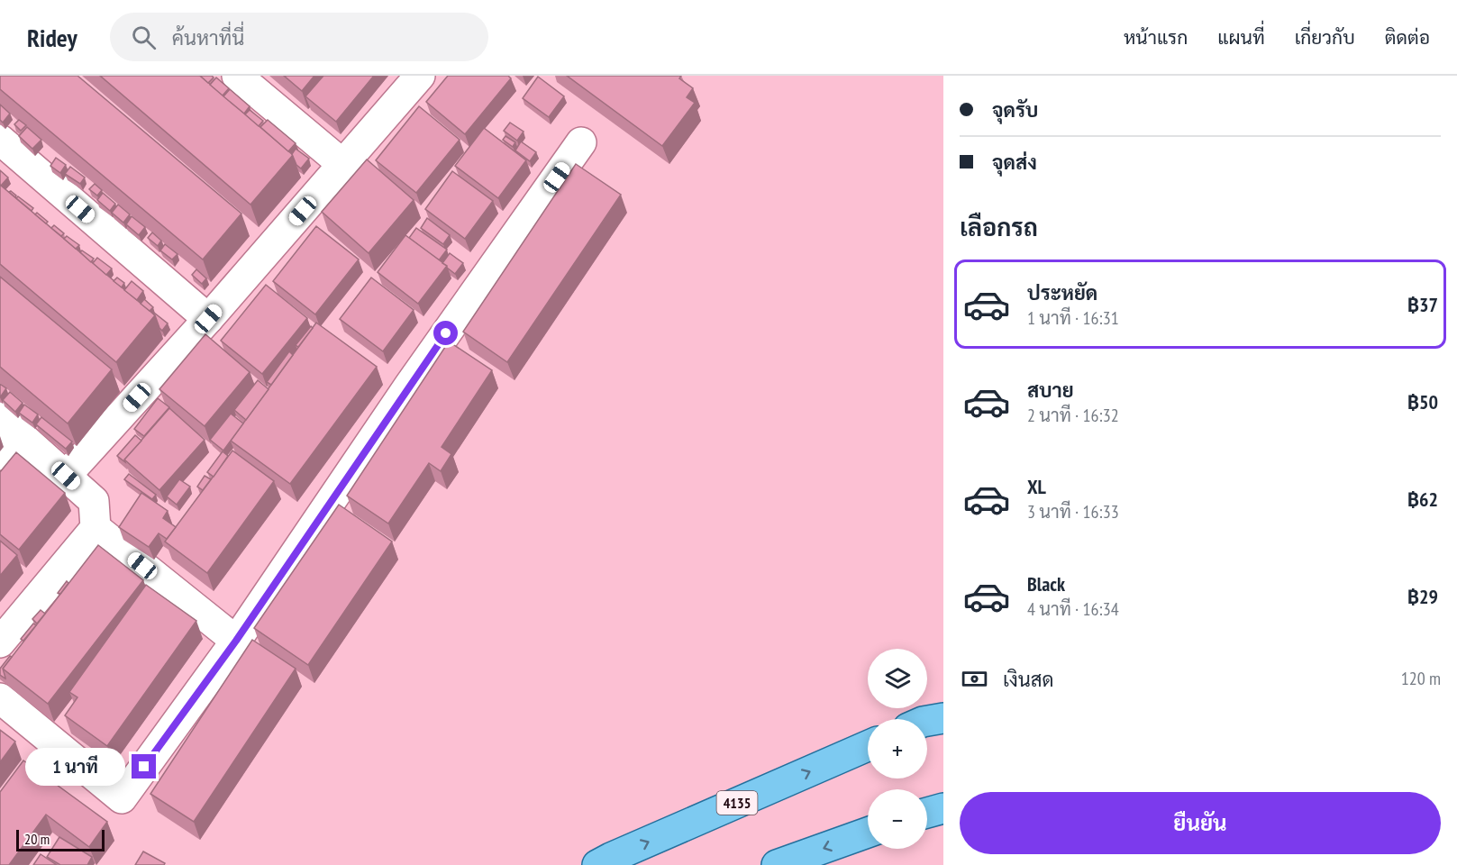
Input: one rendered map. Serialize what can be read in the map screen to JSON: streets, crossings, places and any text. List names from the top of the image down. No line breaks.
{"streets":{"main road":["4135"]},"scale_bar":"20 m","page":{"header":"Ridey","search":"ค้นหาที่นี่","nav":["หน้าแรก","แผนที่","เกี่ยวกับ","ติดต่อ"],"banner":["จุดรับ","จุดส่ง"],"heading":"เลือกรถ","list":[{"name":"ประหยัด","note":"1 นาที · 16:31","value":"฿37"},{"name":"สบาย","note":"2 นาที · 16:32","value":"฿50"},{"name":"XL","note":"3 นาที · 16:33","value":"฿62"},{"name":"Black","note":"4 นาที · 16:34","value":"฿29"}],"map_buttons":["+","−"],"pay":["เงินสด","120 m"],"bubble":"1 นาที","buttons":"ยืนยัน","scale":"20 m"}}
